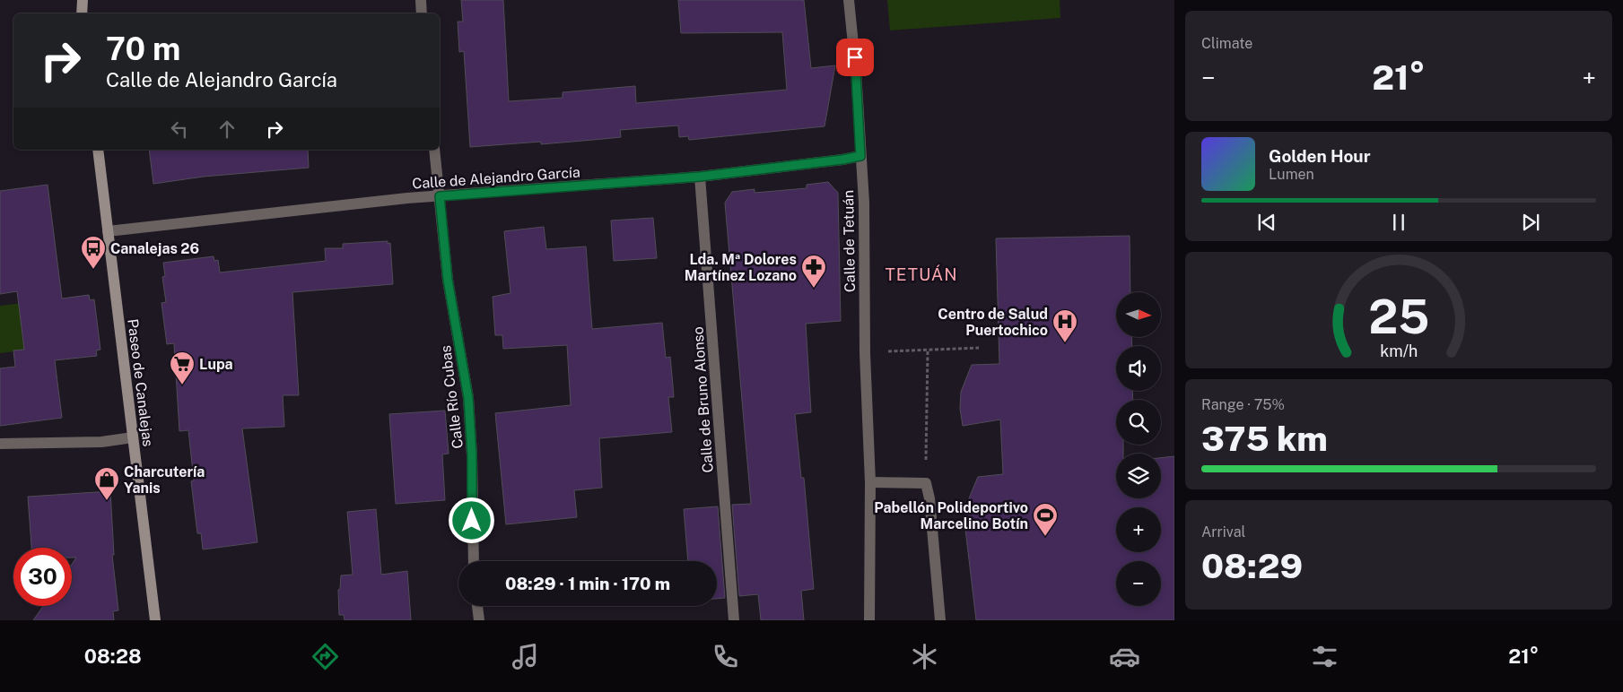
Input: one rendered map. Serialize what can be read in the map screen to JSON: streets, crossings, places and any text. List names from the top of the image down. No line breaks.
{"streets":{"street":["Calle de Alejandro García","Calle de Tetuán","Paseo de Canalejas","Calle Río Cubas","Calle de Bruno Alonso"]},"crossings":[["Calle de Alejandro García","Calle de Tetuán"],["Calle de Alejandro García","Paseo de Canalejas"],["Calle de Alejandro García","Calle Río Cubas"],["Calle de Alejandro García","Calle de Bruno Alonso"]],"districts":["TETUÁN"],"places":{"bus stop":["Canalejas 26"],"pharmacy":["Lda. Mª Dolores Martínez Lozano"],"hospital":["Centro de Salud Puertochico"],"supermarket":["Lupa"],"shop":["Charcutería Yanis"],"sports":["Pabellón Polideportivo Marcelino Botín"]},"north":"right","page":{"tile":["Climate",["Range · 75%","375 km"],["Arrival","08:29"]],"turn":["70 m","Calle de Alejandro García"],"heat":["−","21°","+"],"song":["Golden Hour","Lumen"],"map_buttons":["+","−"],"limit":"30","trip":"08:29 · 1 min · 170 m","tabs":["08:28","21°"],"gauge":["25","km/h"]}}
